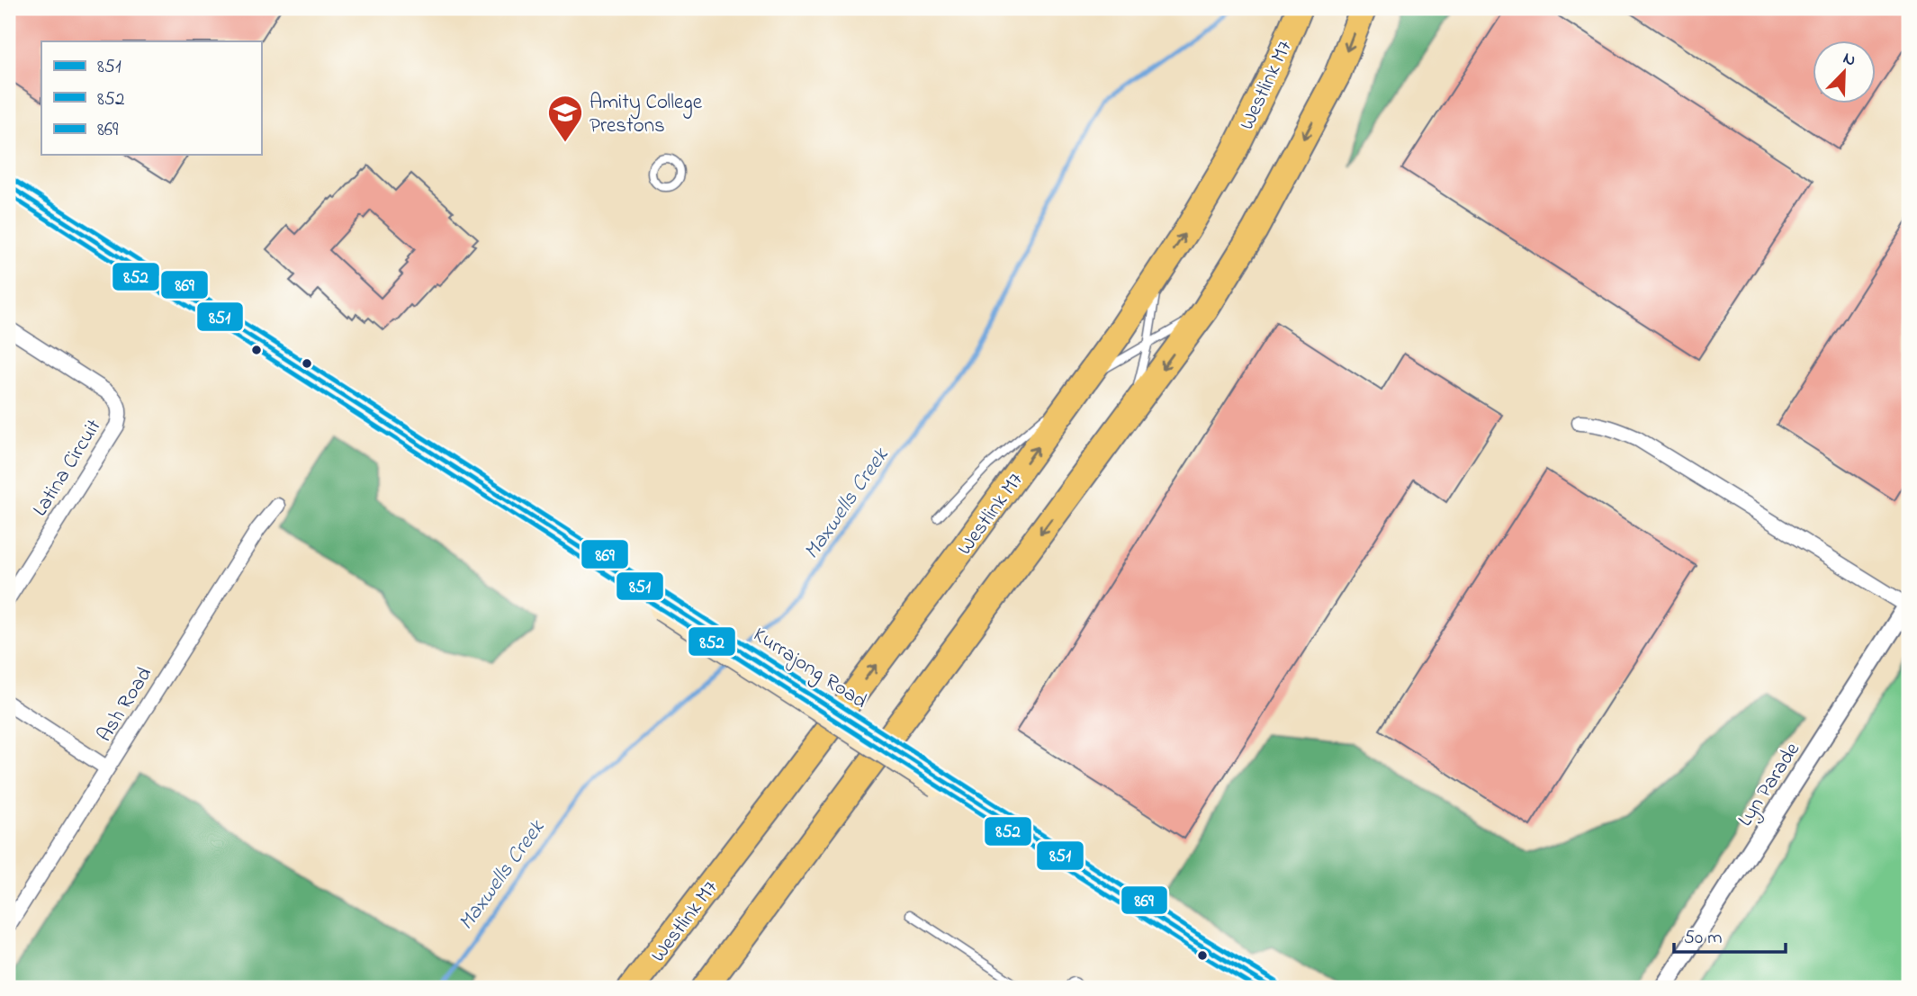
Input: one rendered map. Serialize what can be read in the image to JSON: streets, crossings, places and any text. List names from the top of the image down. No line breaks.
{"streets":{"highway":["Westlink M7"],"main road":["Kurrajong Road"],"street":["Latina Circuit","Ash Road","Lyn Parade"]},"water":["Maxwells Creek"],"places":{"school or university":["Amity College Prestons"]},"lines":["transit line 869","transit line 851","transit line 852"],"legend":["851","852","869"],"scale_bar":"50 m","north":"top right"}
